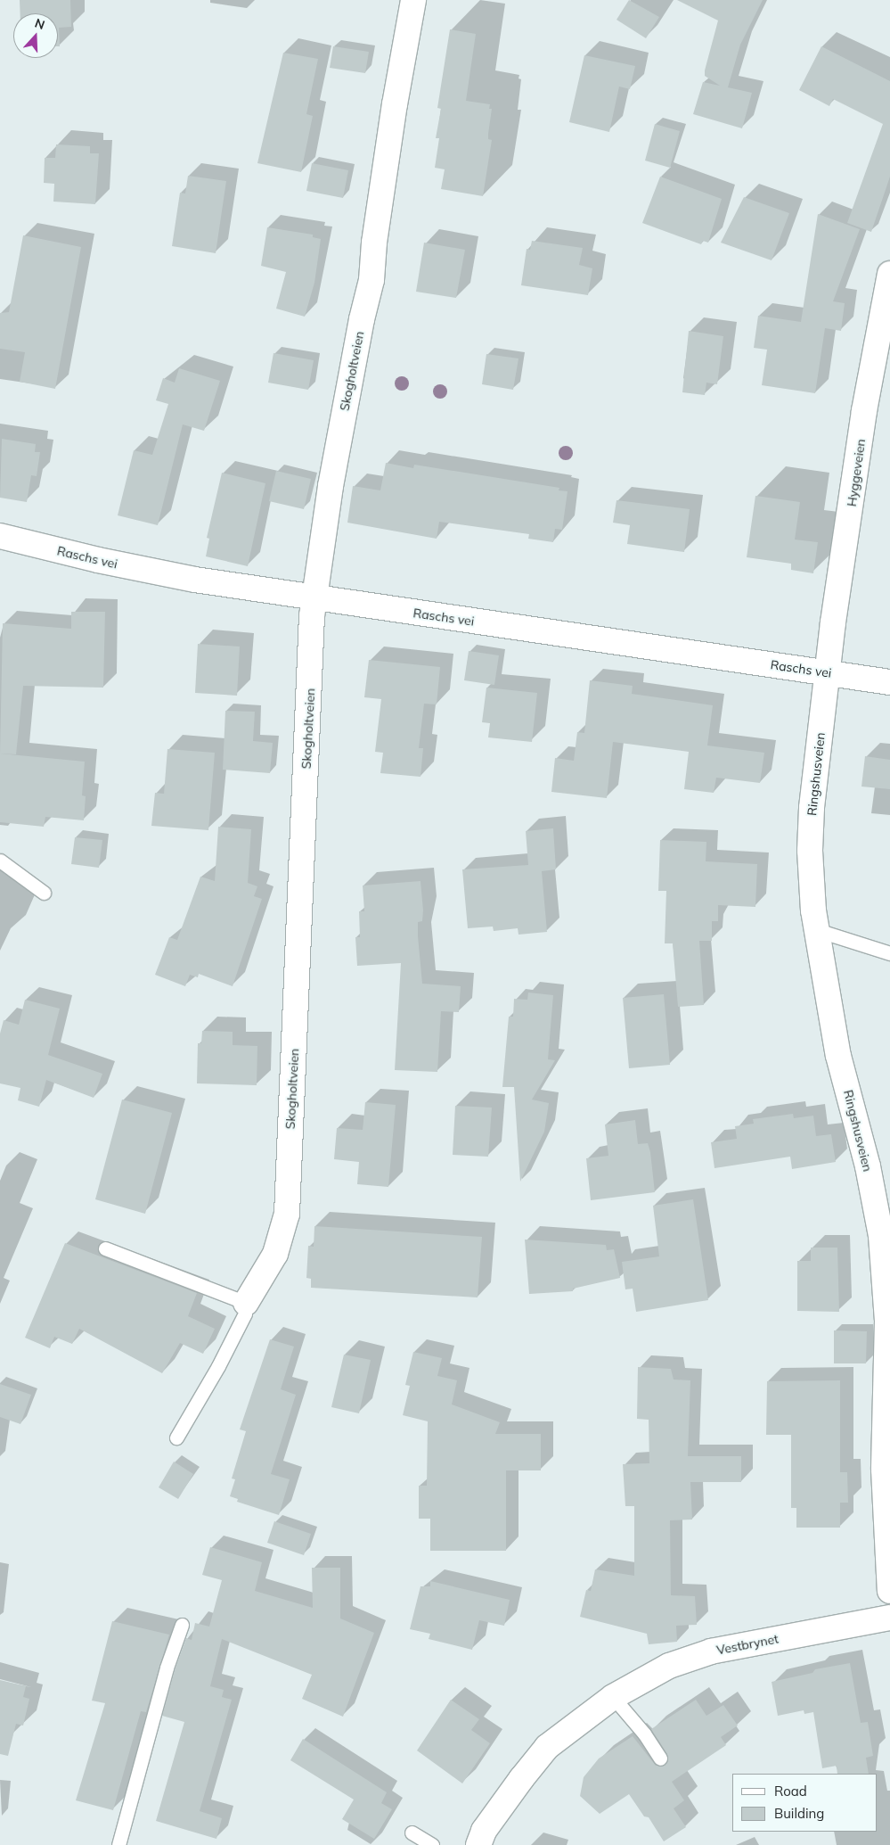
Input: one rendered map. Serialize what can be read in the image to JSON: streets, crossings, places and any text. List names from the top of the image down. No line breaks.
{"streets":{"street":["Skogholtveien","Hyggeveien","Raschs vei","Ringshusveien","Vestbrynet"]},"crossings":[["Skogholtveien","Raschs vei"],["Hyggeveien","Raschs vei"],["Hyggeveien","Ringshusveien"],["Raschs vei","Ringshusveien"]],"legend":["Road","Building"],"north":"top"}
